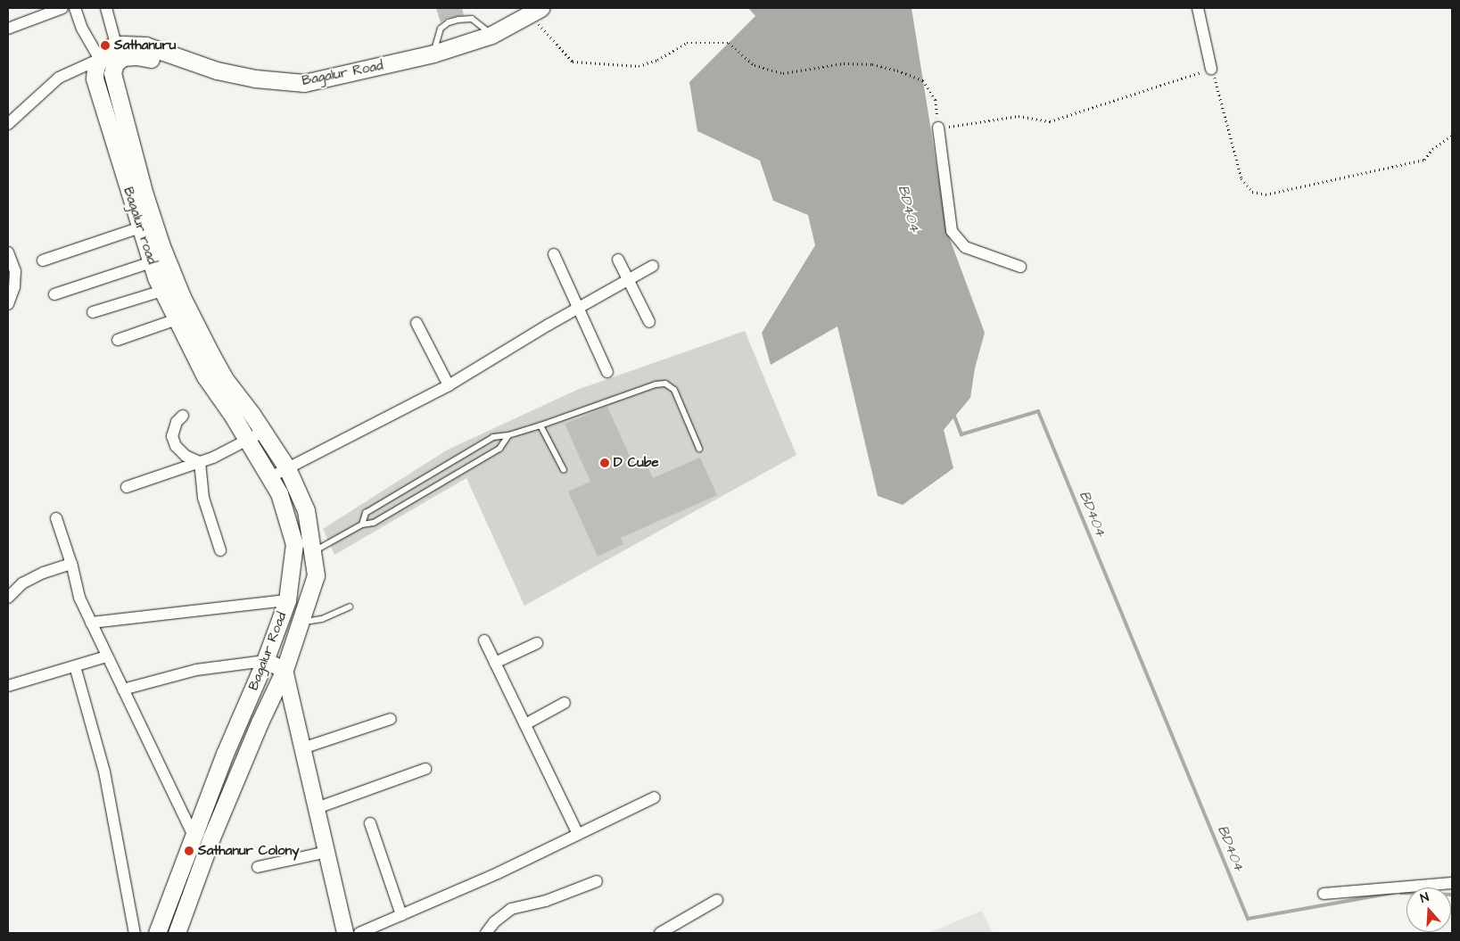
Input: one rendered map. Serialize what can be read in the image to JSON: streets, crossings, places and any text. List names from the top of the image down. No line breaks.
{"streets":{"main road":["Bagalur Road","Bagalur road"]},"crossings":[["Bagalur Road","Bagalur road"]],"water":["BD404"],"places":["Sathanuru","D Cube","Sathanur Colony"],"north":"top"}
